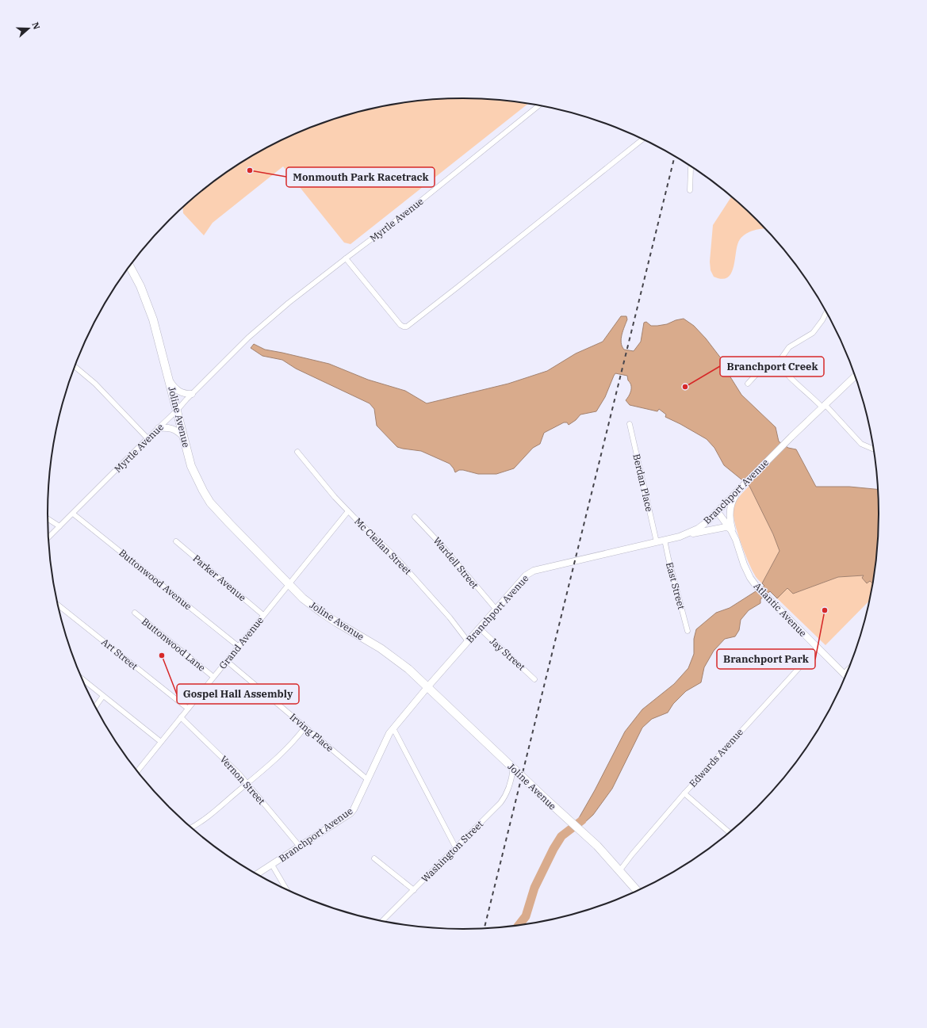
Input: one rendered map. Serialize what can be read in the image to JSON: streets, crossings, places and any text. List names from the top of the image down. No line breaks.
{"streets":{"main road":["Joline Avenue"],"street":["Myrtle Avenue","Berdan Place","Branchport Avenue","Mc Clellan Street","Wardell Street","Parker Avenue","Buttonwood Avenue","East Street","Atlantic Avenue","Grand Avenue","Buttonwood Lane","Art Street","Jay Street","Irving Place","Edwards Avenue","Vernon Street","Washington Street"]},"crossings":[["Myrtle Avenue","Joline Avenue"],["Myrtle Avenue","Buttonwood Avenue"],["Joline Avenue","Branchport Avenue"],["Joline Avenue","Grand Avenue"],["Joline Avenue","Edwards Avenue"],["Joline Avenue","Washington Street"],["Berdan Place","Branchport Avenue"],["Branchport Avenue","Mc Clellan Street"],["Branchport Avenue","Wardell Street"],["Branchport Avenue","East Street"],["Branchport Avenue","Atlantic Avenue"],["Branchport Avenue","Jay Street"],["Branchport Avenue","Irving Place"],["Branchport Avenue","Vernon Street"],["Mc Clellan Street","Grand Avenue"],["Parker Avenue","Grand Avenue"],["Buttonwood Avenue","Grand Avenue"],["Atlantic Avenue","Edwards Avenue"],["Grand Avenue","Buttonwood Lane"],["Grand Avenue","Art Street"],["Grand Avenue","Irving Place"],["Grand Avenue","Vernon Street"]],"places":["Monmouth Park Racetrack","Branchport Creek","Branchport Park","Gospel Hall Assembly"],"north":"right"}
